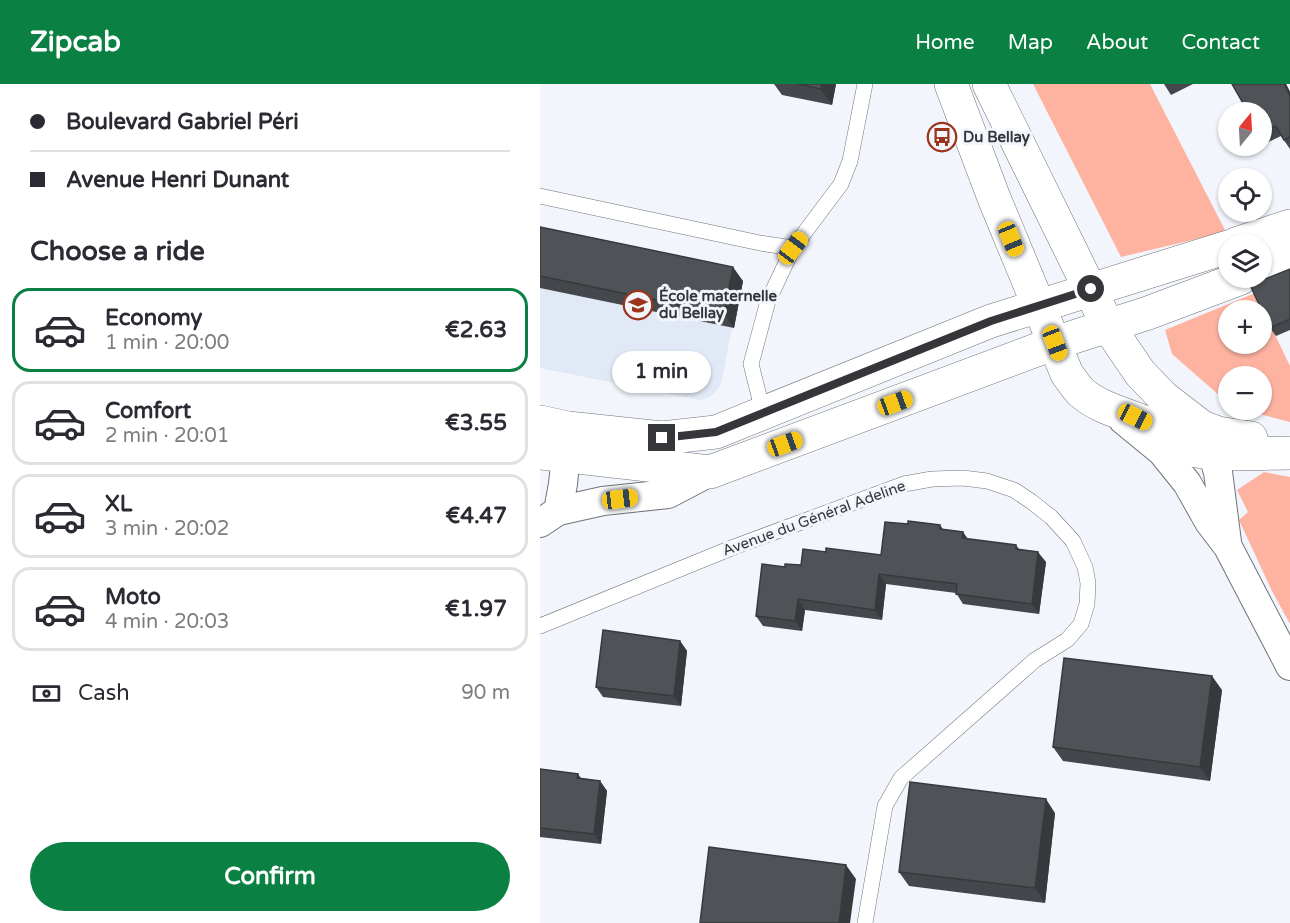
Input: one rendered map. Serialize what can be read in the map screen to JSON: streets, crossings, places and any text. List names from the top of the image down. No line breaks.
{"streets":{"lane":["Avenue du Général Adeline"]},"places":{"bus stop":["Du Bellay"],"school or university":["École maternelle du Bellay"]},"north":"top","page":{"header":"Zipcab","nav":["Home","Map","About","Contact"],"banner":["Boulevard Gabriel Péri","Avenue Henri Dunant"],"map_buttons":["+","−"],"heading":"Choose a ride","list":[{"name":"Economy","note":"1 min · 20:00","value":"€2.63"},{"name":"Comfort","note":"2 min · 20:01","value":"€3.55"},{"name":"XL","note":"3 min · 20:02","value":"€4.47"},{"name":"Moto","note":"4 min · 20:03","value":"€1.97"}],"bubble":"1 min","pay":["Cash","90 m"],"buttons":"Confirm"}}
